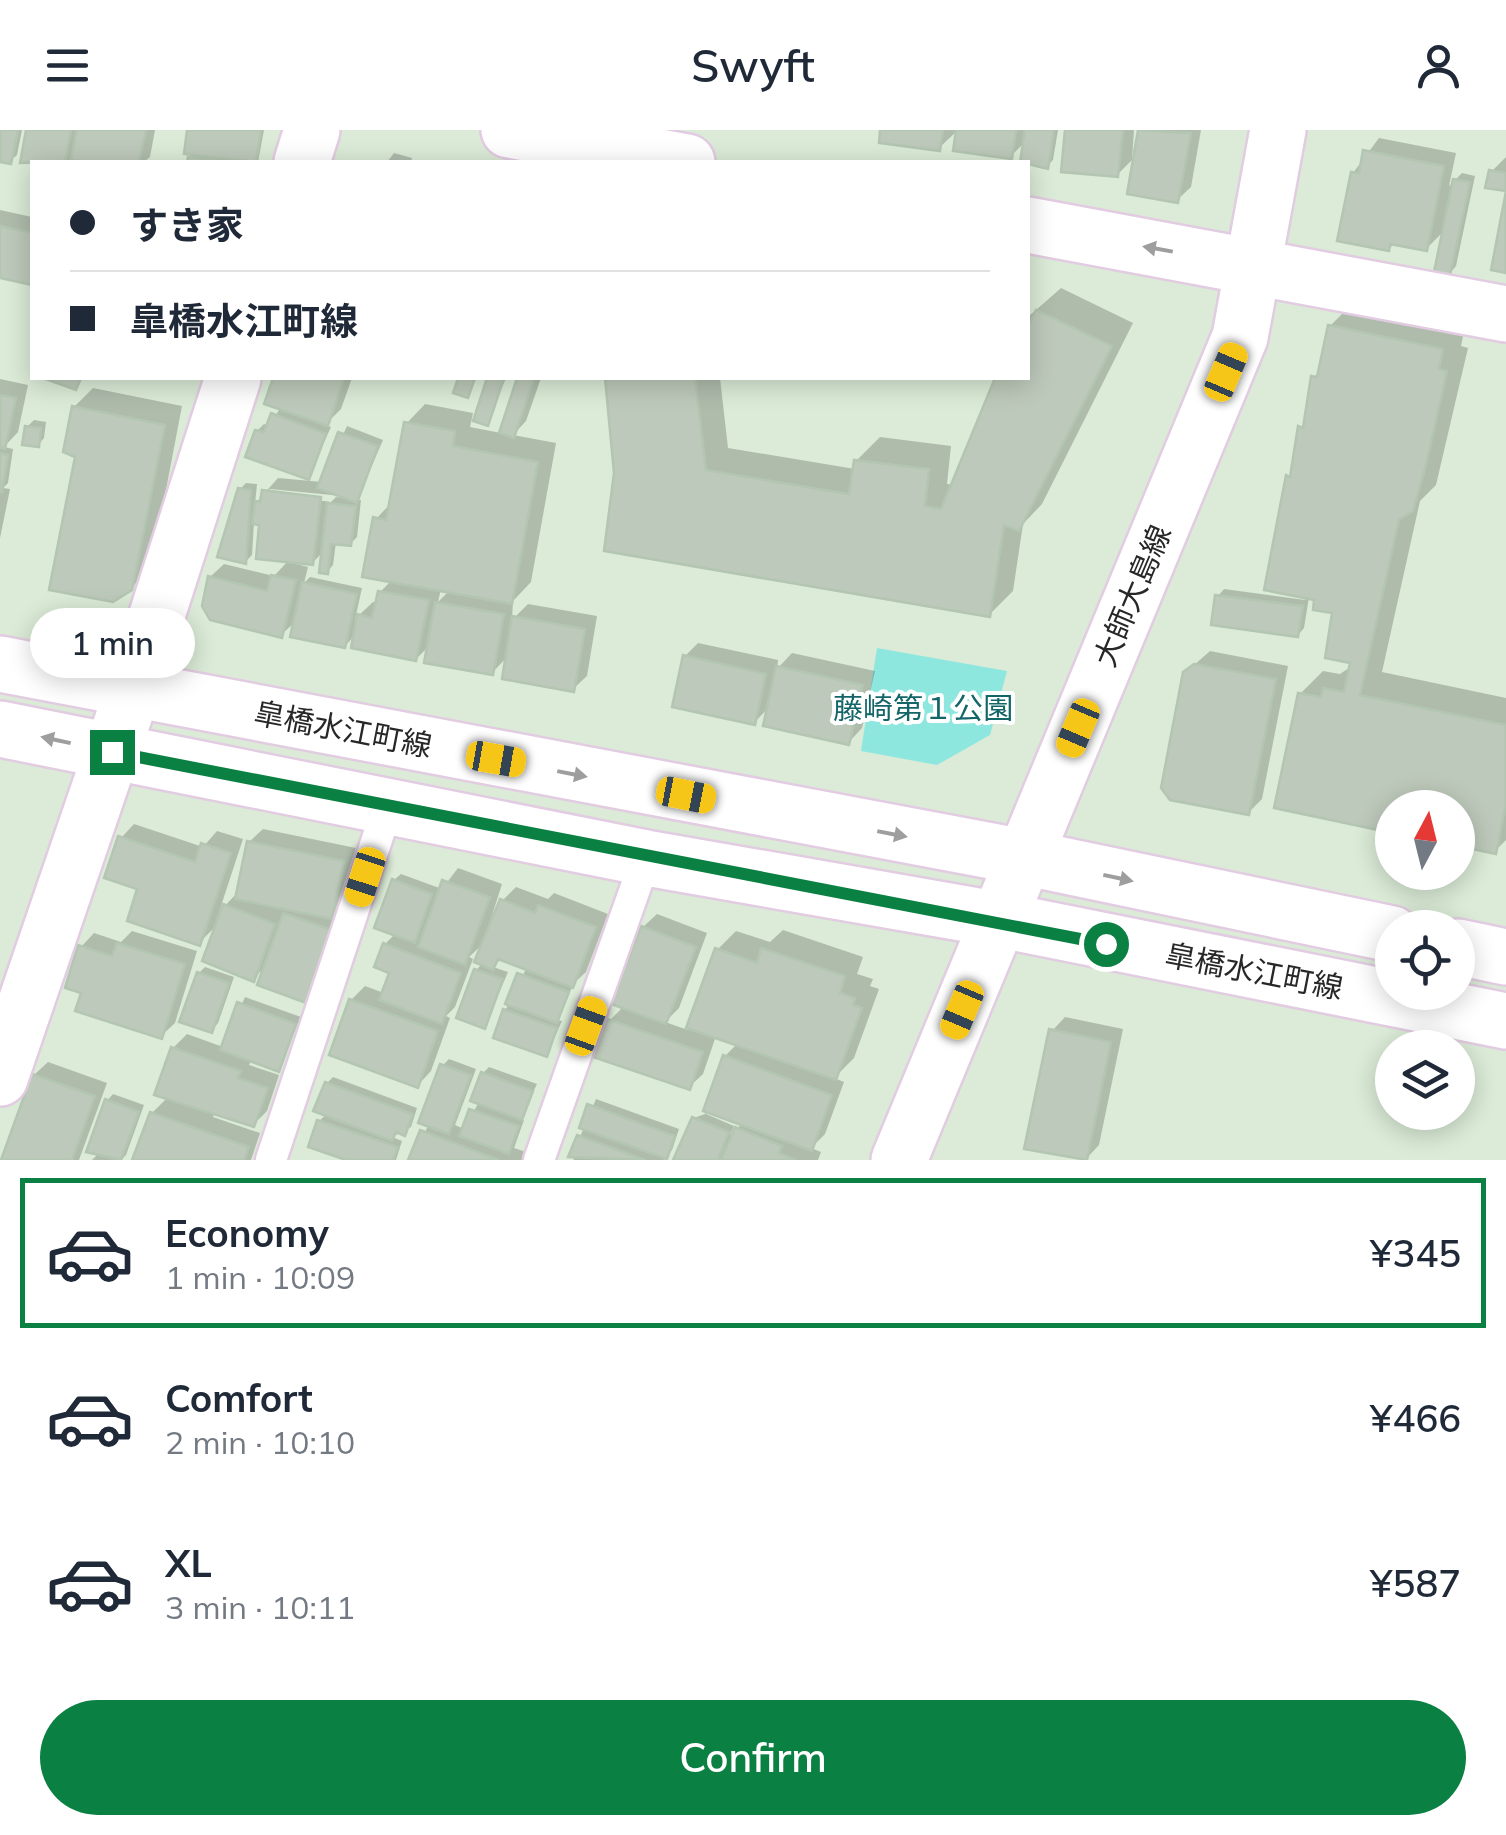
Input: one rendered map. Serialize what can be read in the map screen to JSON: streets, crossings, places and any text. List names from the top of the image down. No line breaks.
{"streets":{"street":["大師大島線","皐橋水江町線"]},"crossings":[["大師大島線","皐橋水江町線"]],"parks":["藤崎第１公園"],"north":"top","page":{"header":"Swyft","banner":["すき家","皐橋水江町線"],"bubble":"1 min","list":[{"name":"Economy","note":"1 min · 10:09","value":"¥345"},{"name":"Comfort","note":"2 min · 10:10","value":"¥466"},{"name":"XL","note":"3 min · 10:11","value":"¥587"}],"buttons":"Confirm"}}
